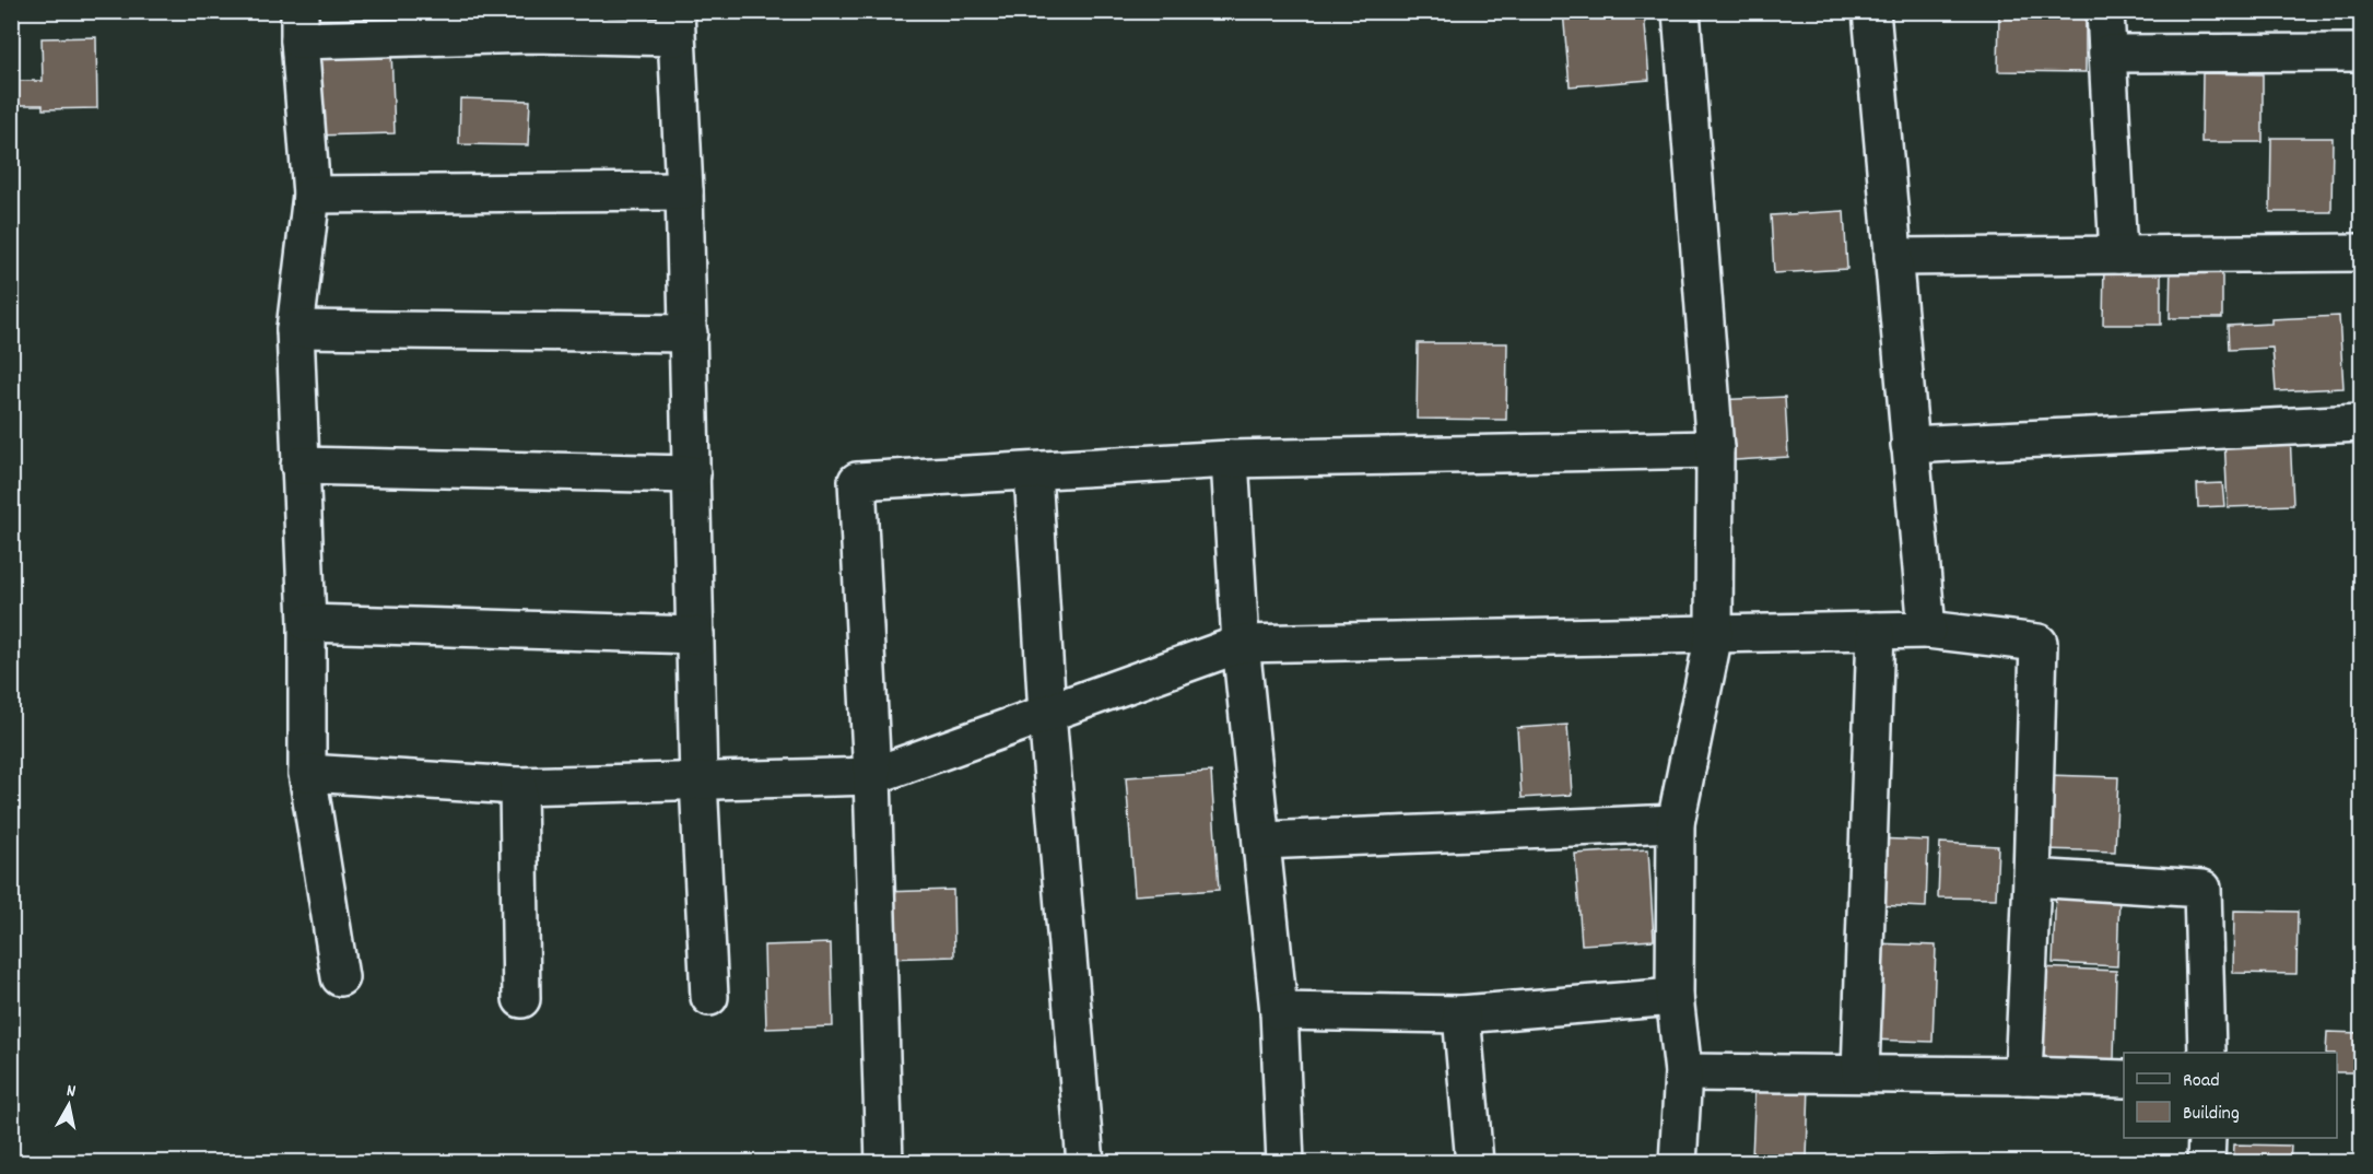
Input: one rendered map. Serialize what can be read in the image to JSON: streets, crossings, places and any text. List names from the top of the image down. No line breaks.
{"legend":["Road","Building"],"north":"top"}
